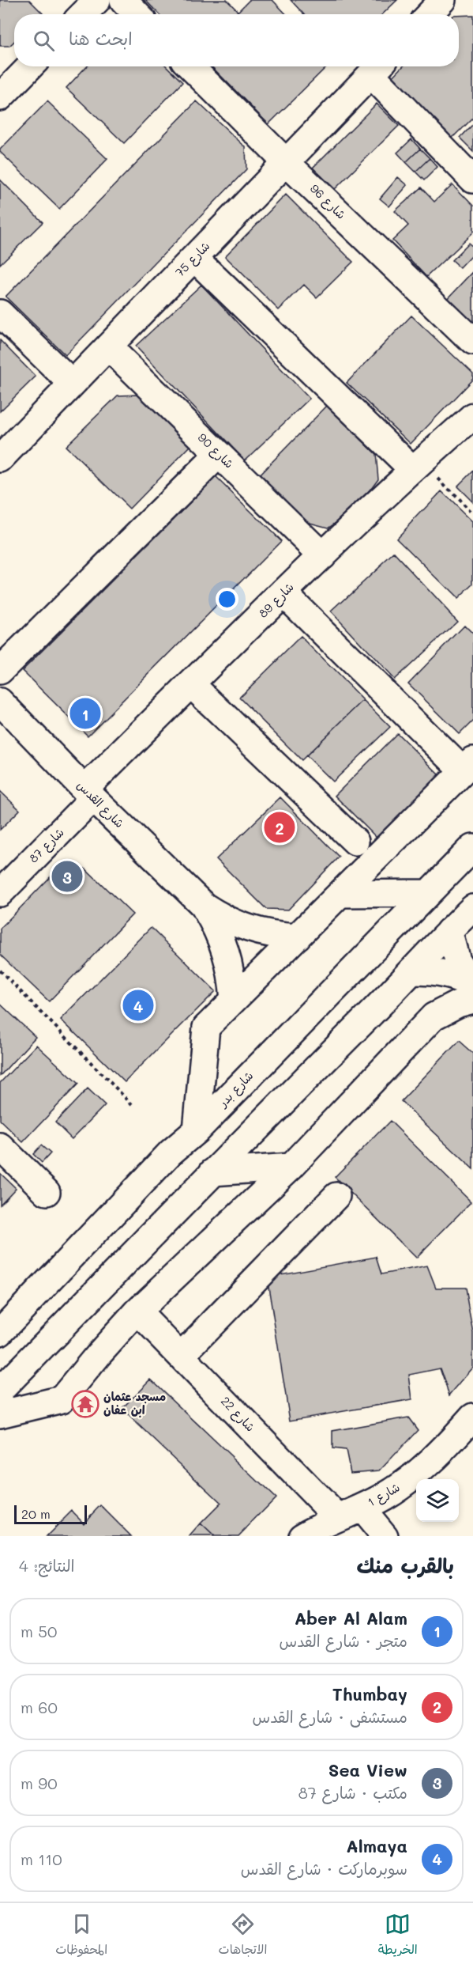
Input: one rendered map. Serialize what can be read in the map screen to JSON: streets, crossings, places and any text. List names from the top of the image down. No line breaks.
{"streets":{"street":["شارع 96","شارع 75","شارع 90","شارع 89","شارع القدس","شارع 87","شارع بدر","شارع 22","شارع 1"]},"crossings":[["شارع 96","شارع 75"],["شارع 75","شارع 90"],["شارع 90","شارع 89"],["شارع 89","شارع القدس"],["شارع 89","شارع 87"],["شارع القدس","شارع 87"],["شارع 22","شارع 1"]],"places":{"temple":["مسجد عثمان ابن عفان"]},"scale_bar":"20 m","page":{"search":"ابحث هنا","pins":["1","2","3","4"],"scale":"20 m","heading":["بالقرب منك","النتائج: 4"],"list":[{"mark":"1","name":"Aber Al Alam","note":"متجر · شارع القدس","value":"50 m"},{"mark":"2","name":"Thumbay","note":"مستشفى · شارع القدس","value":"60 m"},{"mark":"3","name":"Sea View","note":"مكتب · شارع 87","value":"90 m"},{"mark":"4","name":"Almaya","note":"سوبرماركت · شارع القدس","value":"110 m"}],"nav":["الخريطة","الاتجاهات","المحفوظات"]}}
